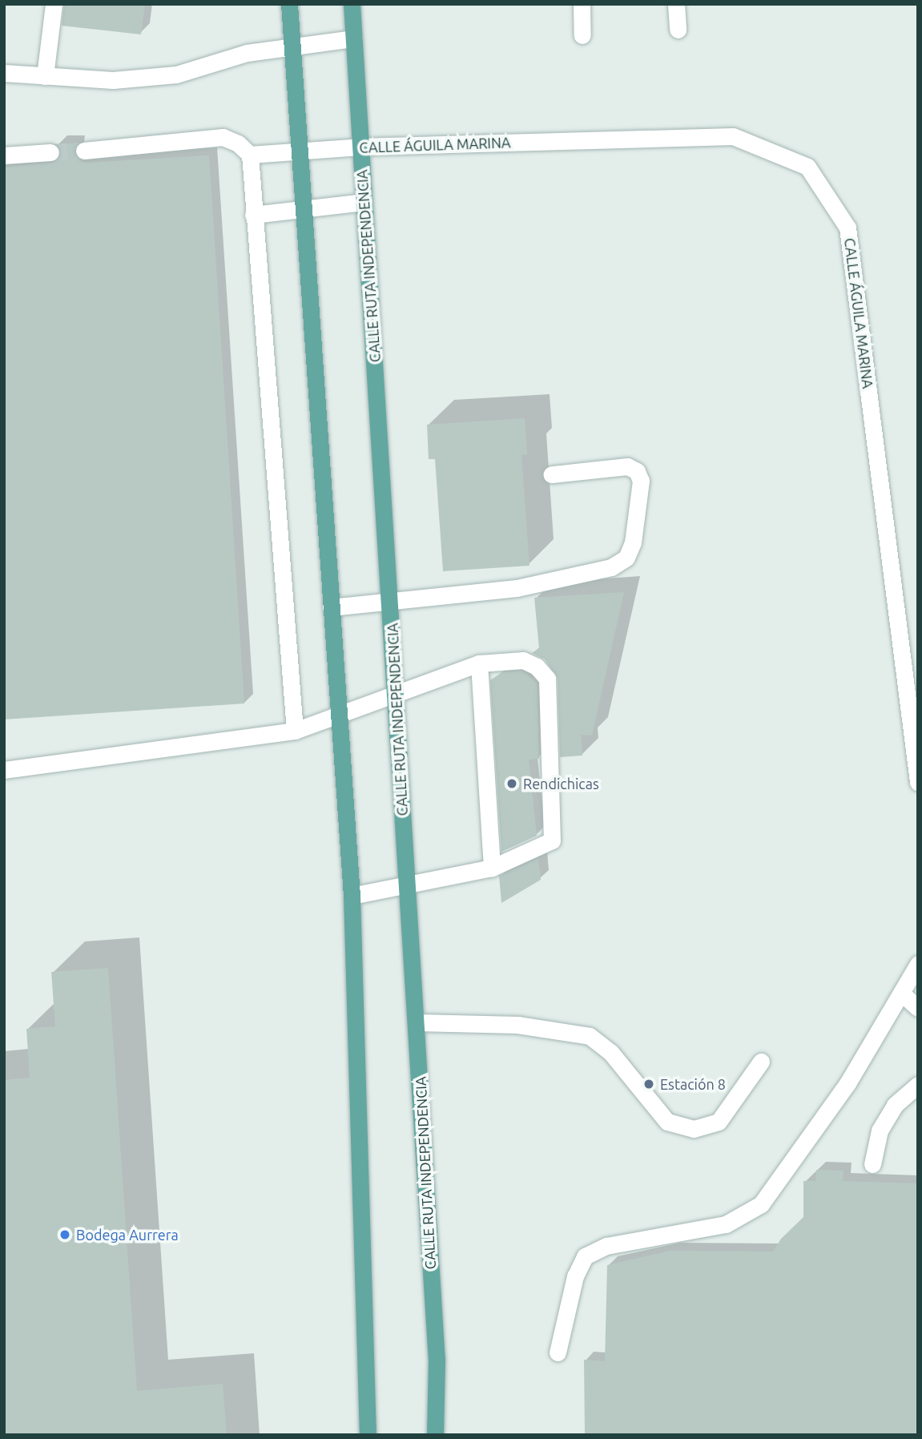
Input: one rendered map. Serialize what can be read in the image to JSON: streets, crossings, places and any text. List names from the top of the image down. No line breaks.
{"streets":{"main road":["CALLE RUTA INDEPENDENCIA"],"street":["CALLE ÁGUILA MARINA"]},"crossings":[["CALLE ÁGUILA MARINA","CALLE RUTA INDEPENDENCIA"]],"places":["Rendichicas","Estación 8","Bodega Aurrera"]}
